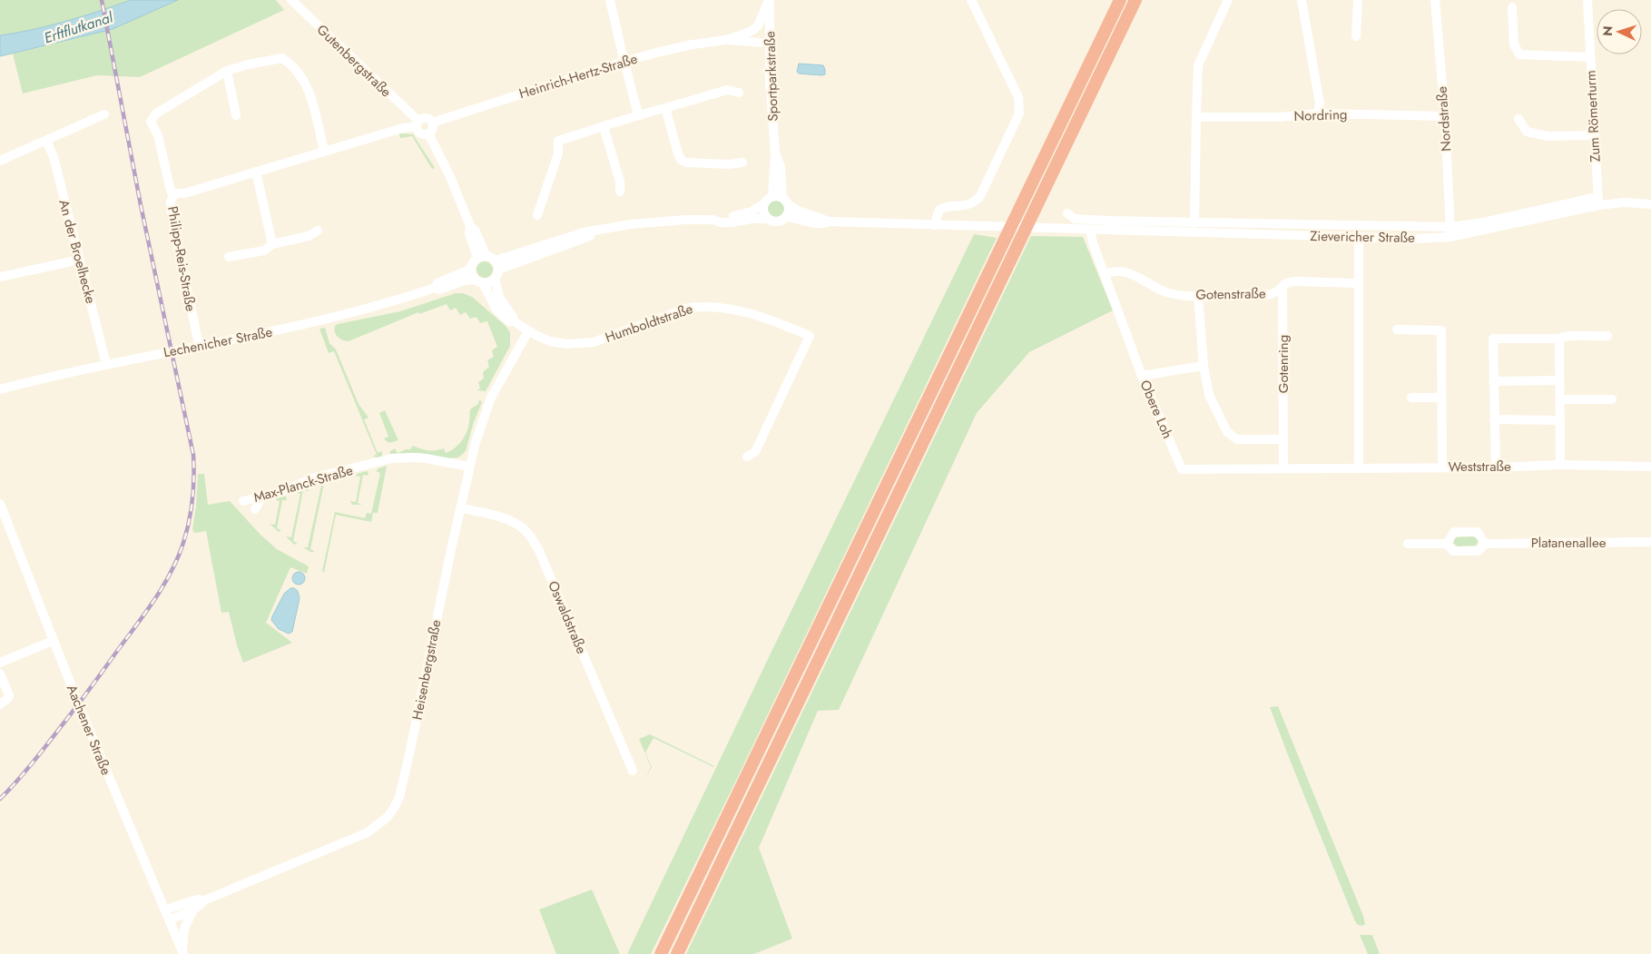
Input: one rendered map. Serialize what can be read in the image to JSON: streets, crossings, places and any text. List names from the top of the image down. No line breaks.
{"streets":{"street":["Gutenbergstraße","Heinrich-Hertz-Straße","Sportparkstraße","Nordring","Zum Römerturm","Nordstraße","Zievericher Straße","An der Broelhecke","Philipp-Reis-Straße","Gotenstraße","Humboldtstraße","Lechenicher Straße","Gotenring","Obere Loh","Weststraße","Max-Planck-Straße","Platanenallee","Oswaldstraße","Heisenbergstraße","Aachener Straße"]},"crossings":[["Gutenbergstraße","Heinrich-Hertz-Straße"],["Heinrich-Hertz-Straße","Sportparkstraße"],["Nordring","Nordstraße"],["Zum Römerturm","Zievericher Straße"],["Nordstraße","Zievericher Straße"],["Zievericher Straße","Obere Loh"],["An der Broelhecke","Lechenicher Straße"],["Philipp-Reis-Straße","Lechenicher Straße"],["Gotenstraße","Gotenring"],["Gotenstraße","Obere Loh"],["Humboldtstraße","Lechenicher Straße"],["Humboldtstraße","Heisenbergstraße"],["Gotenring","Obere Loh"],["Obere Loh","Weststraße"],["Max-Planck-Straße","Heisenbergstraße"],["Oswaldstraße","Heisenbergstraße"],["Heisenbergstraße","Aachener Straße"]],"water":["Erftflutkanal"],"north":"left"}
